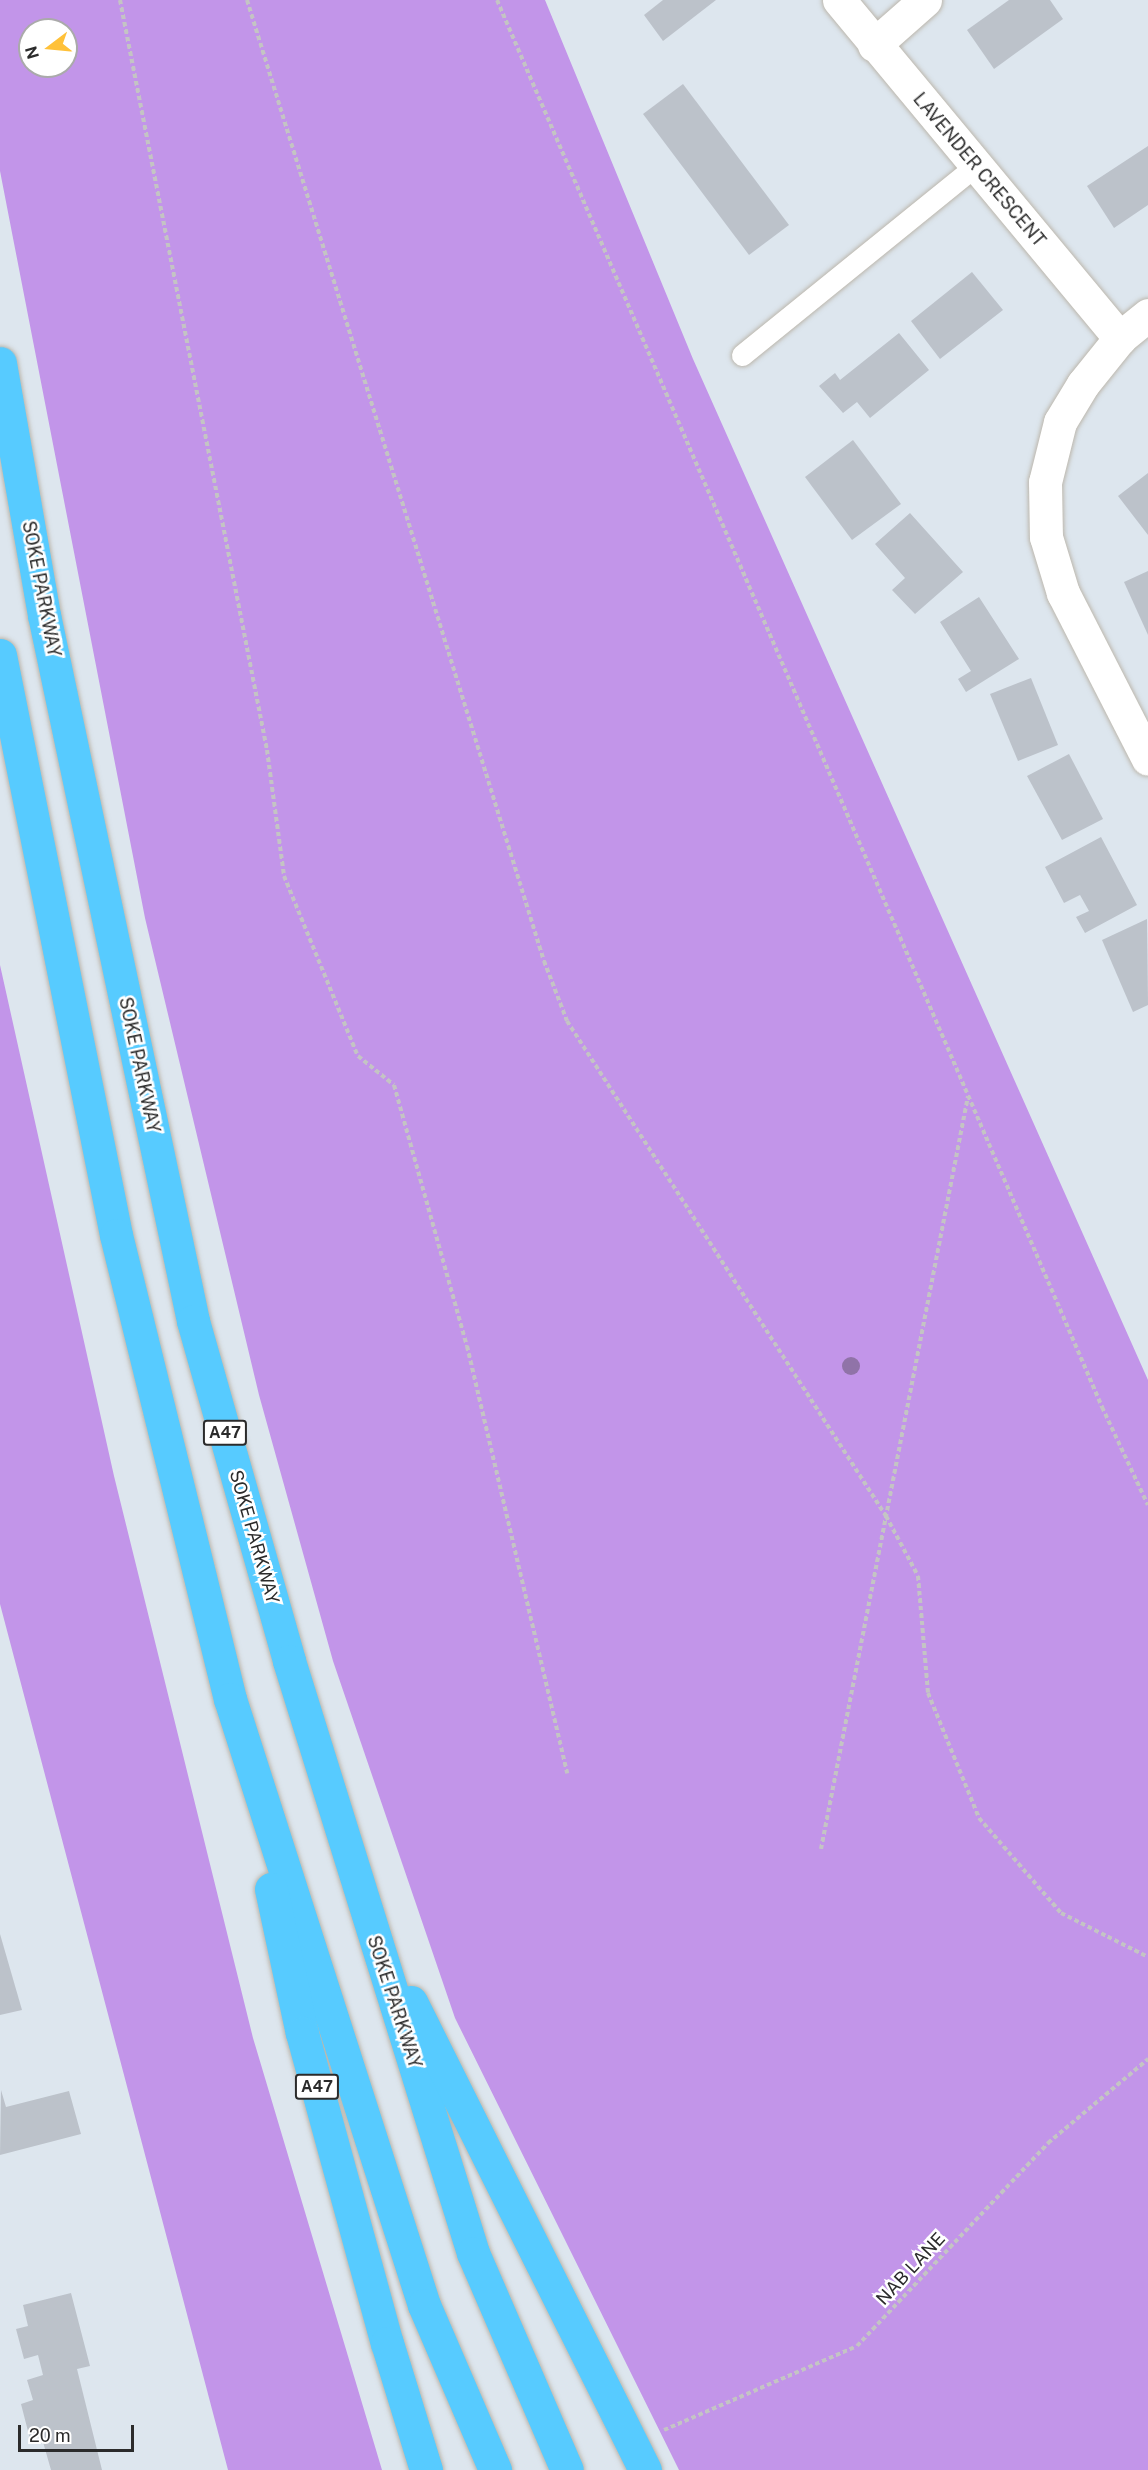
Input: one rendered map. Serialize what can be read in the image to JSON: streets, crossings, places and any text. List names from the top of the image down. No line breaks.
{"streets":{"highway":["SOKE PARKWAY","A47"],"street":["LAVENDER CRESCENT"],"path":["NAB LANE"]},"crossings":[["SOKE PARKWAY","A47"]],"scale_bar":"20 m","north":"left"}
